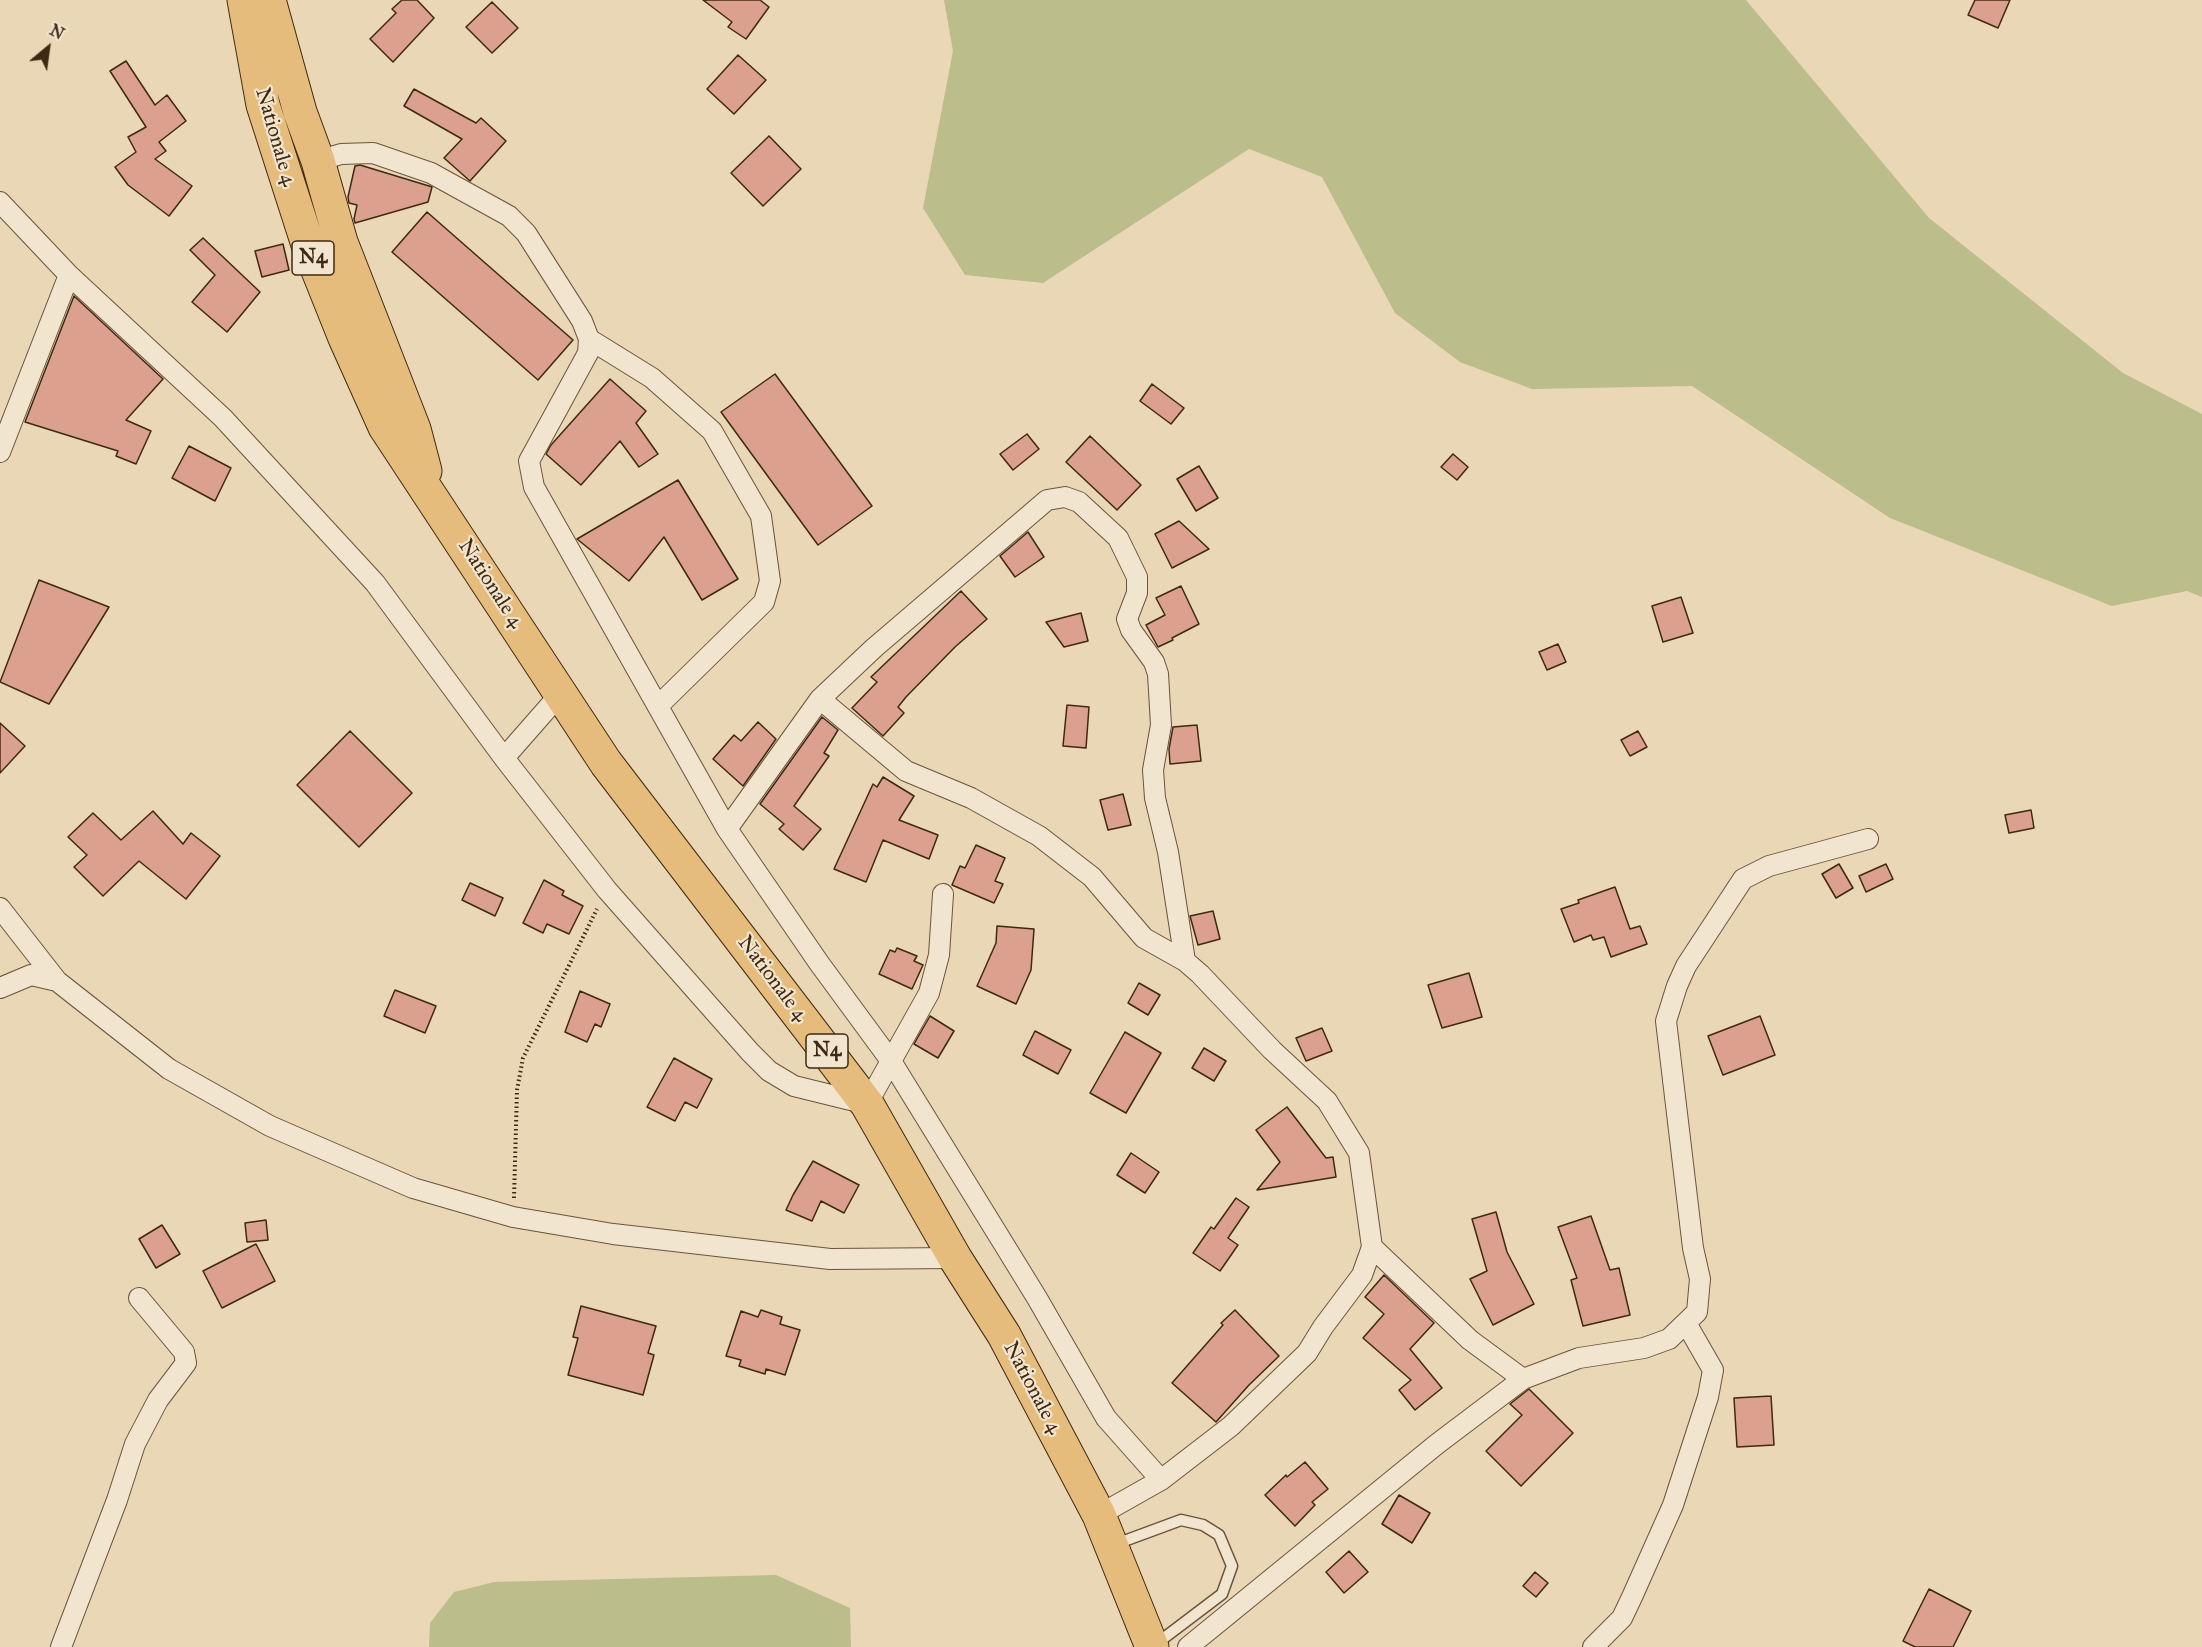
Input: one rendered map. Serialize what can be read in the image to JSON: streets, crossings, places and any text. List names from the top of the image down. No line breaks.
{"streets":{"highway":["Nationale 4","N4"]},"north":"top right"}
